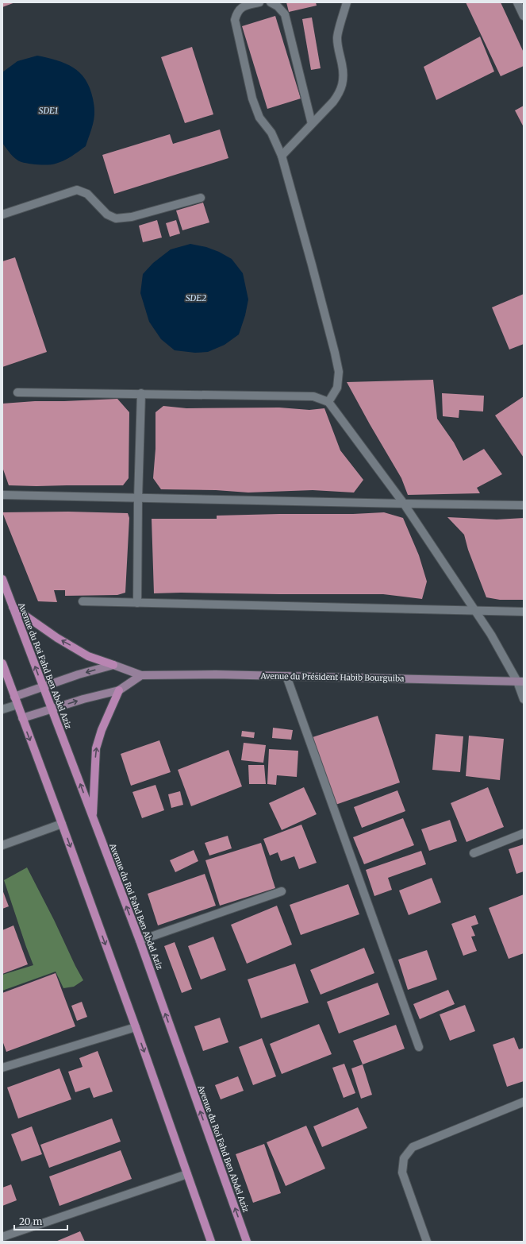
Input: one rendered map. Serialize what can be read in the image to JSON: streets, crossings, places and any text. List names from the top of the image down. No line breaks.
{"streets":{"main road":["Avenue du Roi Fahd Ben Abdel Aziz","Avenue du Président Habib Bourguiba"]},"water":["SDE1","SDE2"],"scale_bar":"20 m"}
